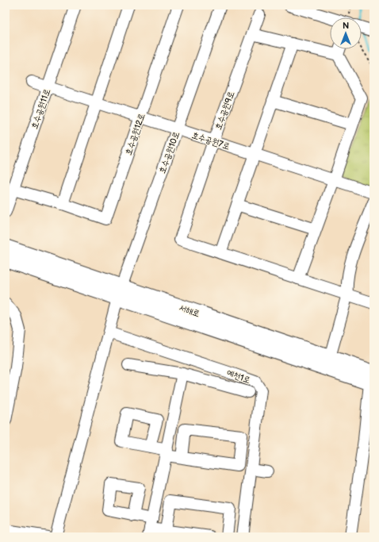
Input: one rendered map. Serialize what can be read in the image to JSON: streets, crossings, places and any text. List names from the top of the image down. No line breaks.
{"streets":{"main road":["서해로"],"street":["호수공원11로","호수공원9로","호수공원12로","호수공원7로","호수공원10로","예천1로"]},"crossings":[["호수공원11로","호수공원12로"],["호수공원11로","호수공원7로"],["호수공원9로","호수공원7로"],["호수공원12로","호수공원7로"],["호수공원7로","호수공원10로"],["호수공원10로","서해로"]],"north":"top"}
